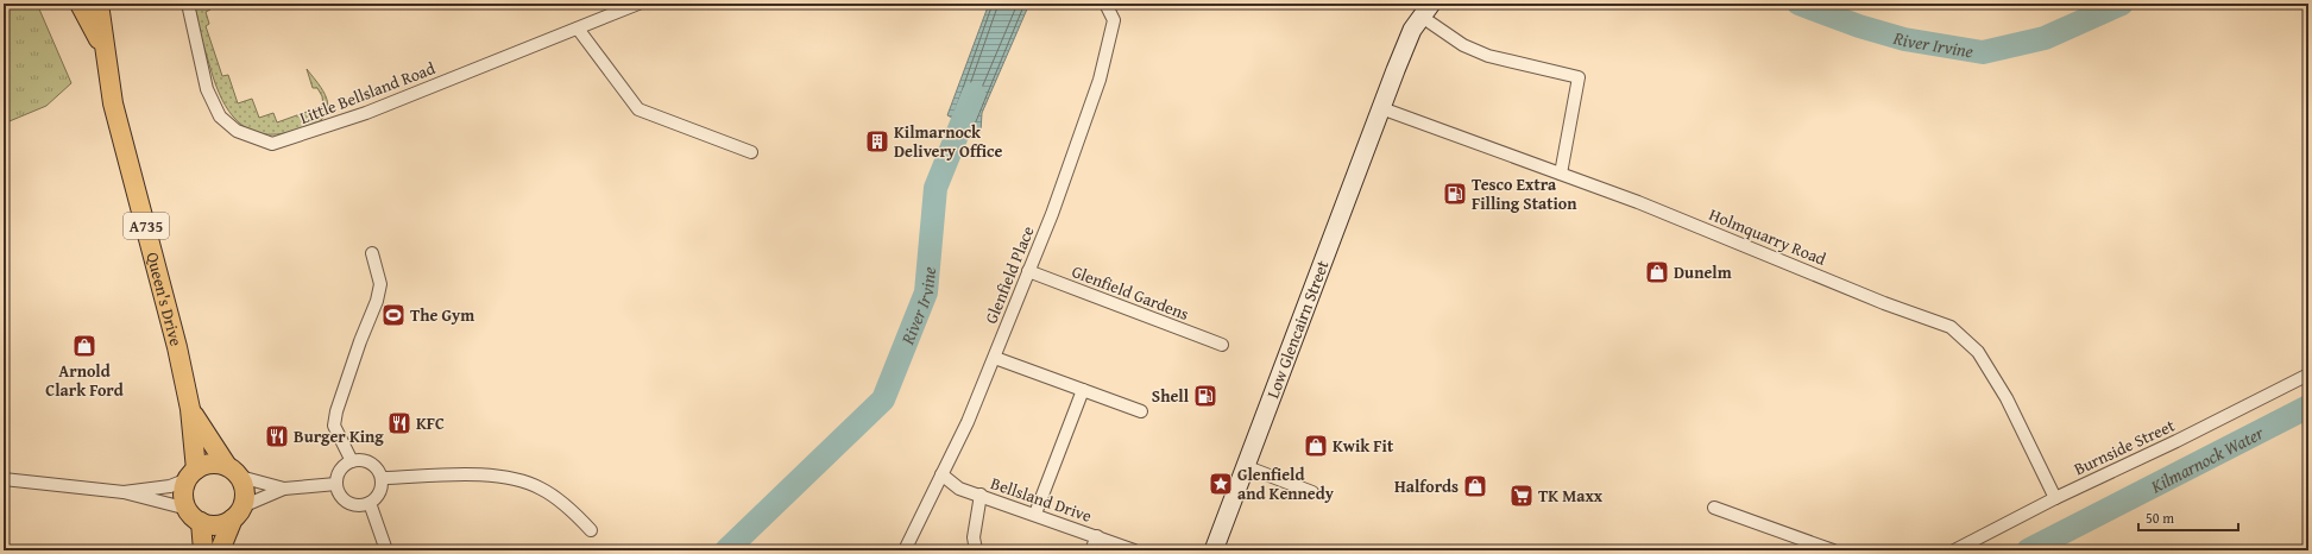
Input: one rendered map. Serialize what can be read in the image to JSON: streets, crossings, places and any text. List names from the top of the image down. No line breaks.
{"streets":{"main road":["A735","Queen's Drive","Low Glencairn Street"],"street":["Little Bellsland Road","Holmquarry Road","Glenfield Place","Glenfield Gardens","Burnside Street","Bellsland Drive"]},"crossings":[["A735","Queen's Drive"],["Holmquarry Road","Low Glencairn Street"],["Holmquarry Road","Burnside Street"],["Glenfield Place","Glenfield Gardens"],["Glenfield Place","Bellsland Drive"]],"water":["River Irvine","Kilmarnock Water"],"places":{"building":["Kilmarnock Delivery Office"],"fuel station":["Tesco Extra Filling Station","Shell"],"shop":["Dunelm","Arnold Clark Ford","Kwik Fit","Halfords"],"sports":["The Gym"],"restaurant":["KFC","Burger King"],"place":["Glenfield and Kennedy"],"supermarket":["TK Maxx"]},"scale_bar":"50 m"}
